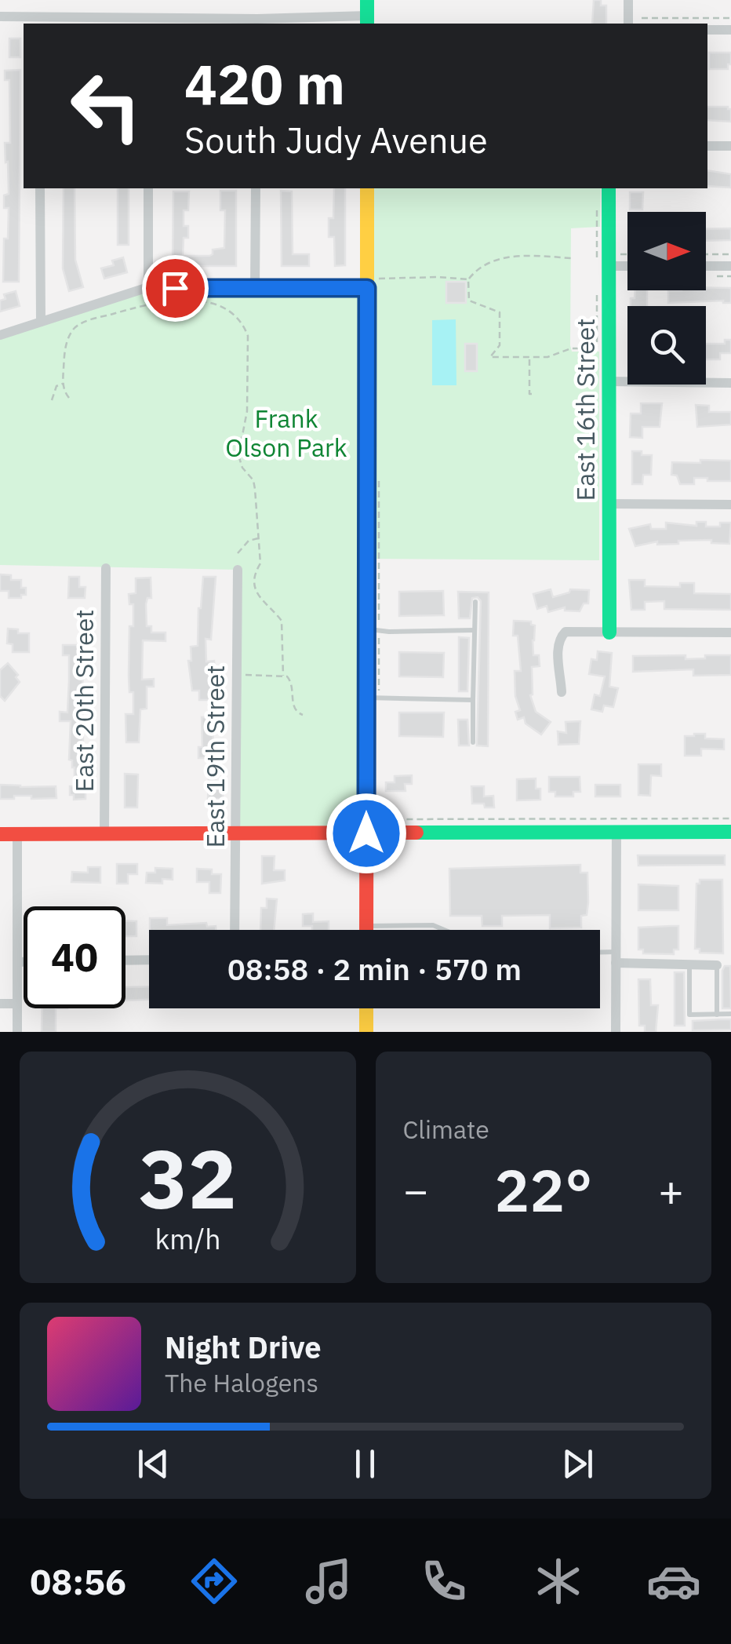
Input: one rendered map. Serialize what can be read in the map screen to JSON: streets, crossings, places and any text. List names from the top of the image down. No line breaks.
{"streets":{"street":["East 16th Street","East 20th Street","East 19th Street"]},"parks":["Frank Olson Park"],"north":"right","page":{"turn":["420 m","South Judy Avenue"],"limit":"40","trip":"08:58 · 2 min · 570 m","tile":"Climate","heat":["−","22°","+"],"song":["Night Drive","The Halogens"],"tabs":"08:56","gauge":["32","km/h"]}}
